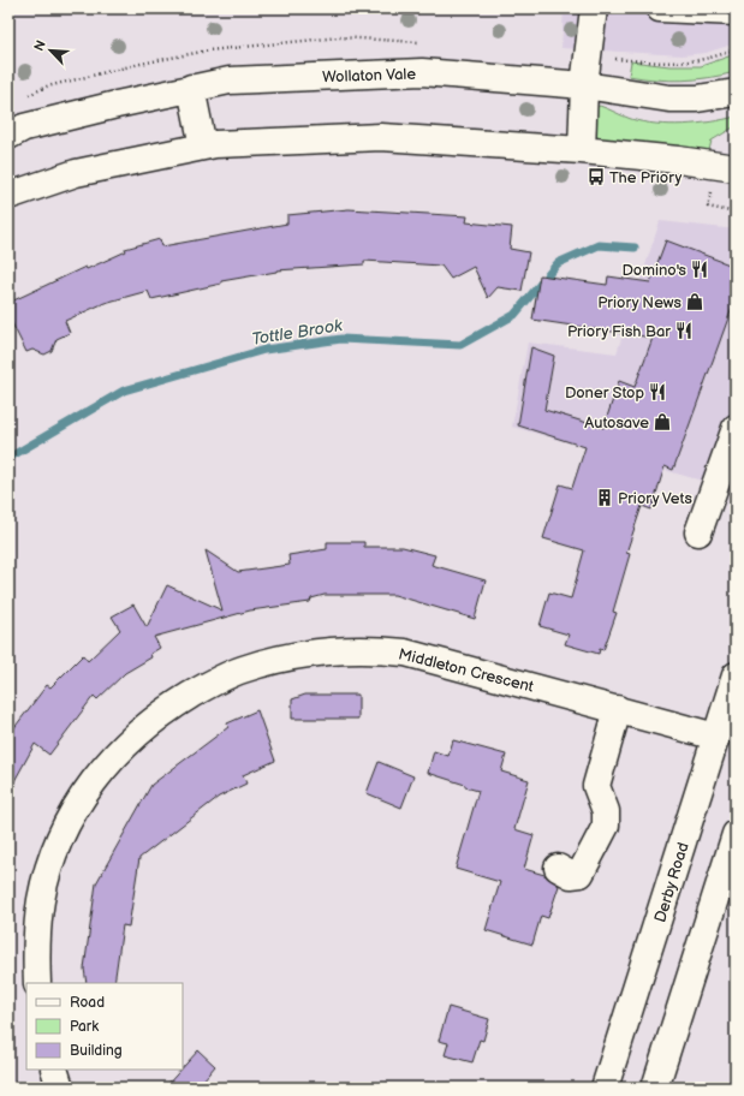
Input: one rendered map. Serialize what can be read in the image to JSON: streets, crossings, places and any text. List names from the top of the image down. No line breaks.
{"streets":{"main road":["Wollaton Vale","Middleton Crescent","Derby Road"]},"crossings":[["Middleton Crescent","Derby Road"]],"water":["Tottle Brook"],"places":{"bus stop":["The Priory"],"restaurant":["Domino's","Priory Fish Bar","Doner Stop"],"shop":["Priory News","Autosave"],"building":["Priory Vets"]},"legend":["Road","Park","Building"],"north":"top left"}
